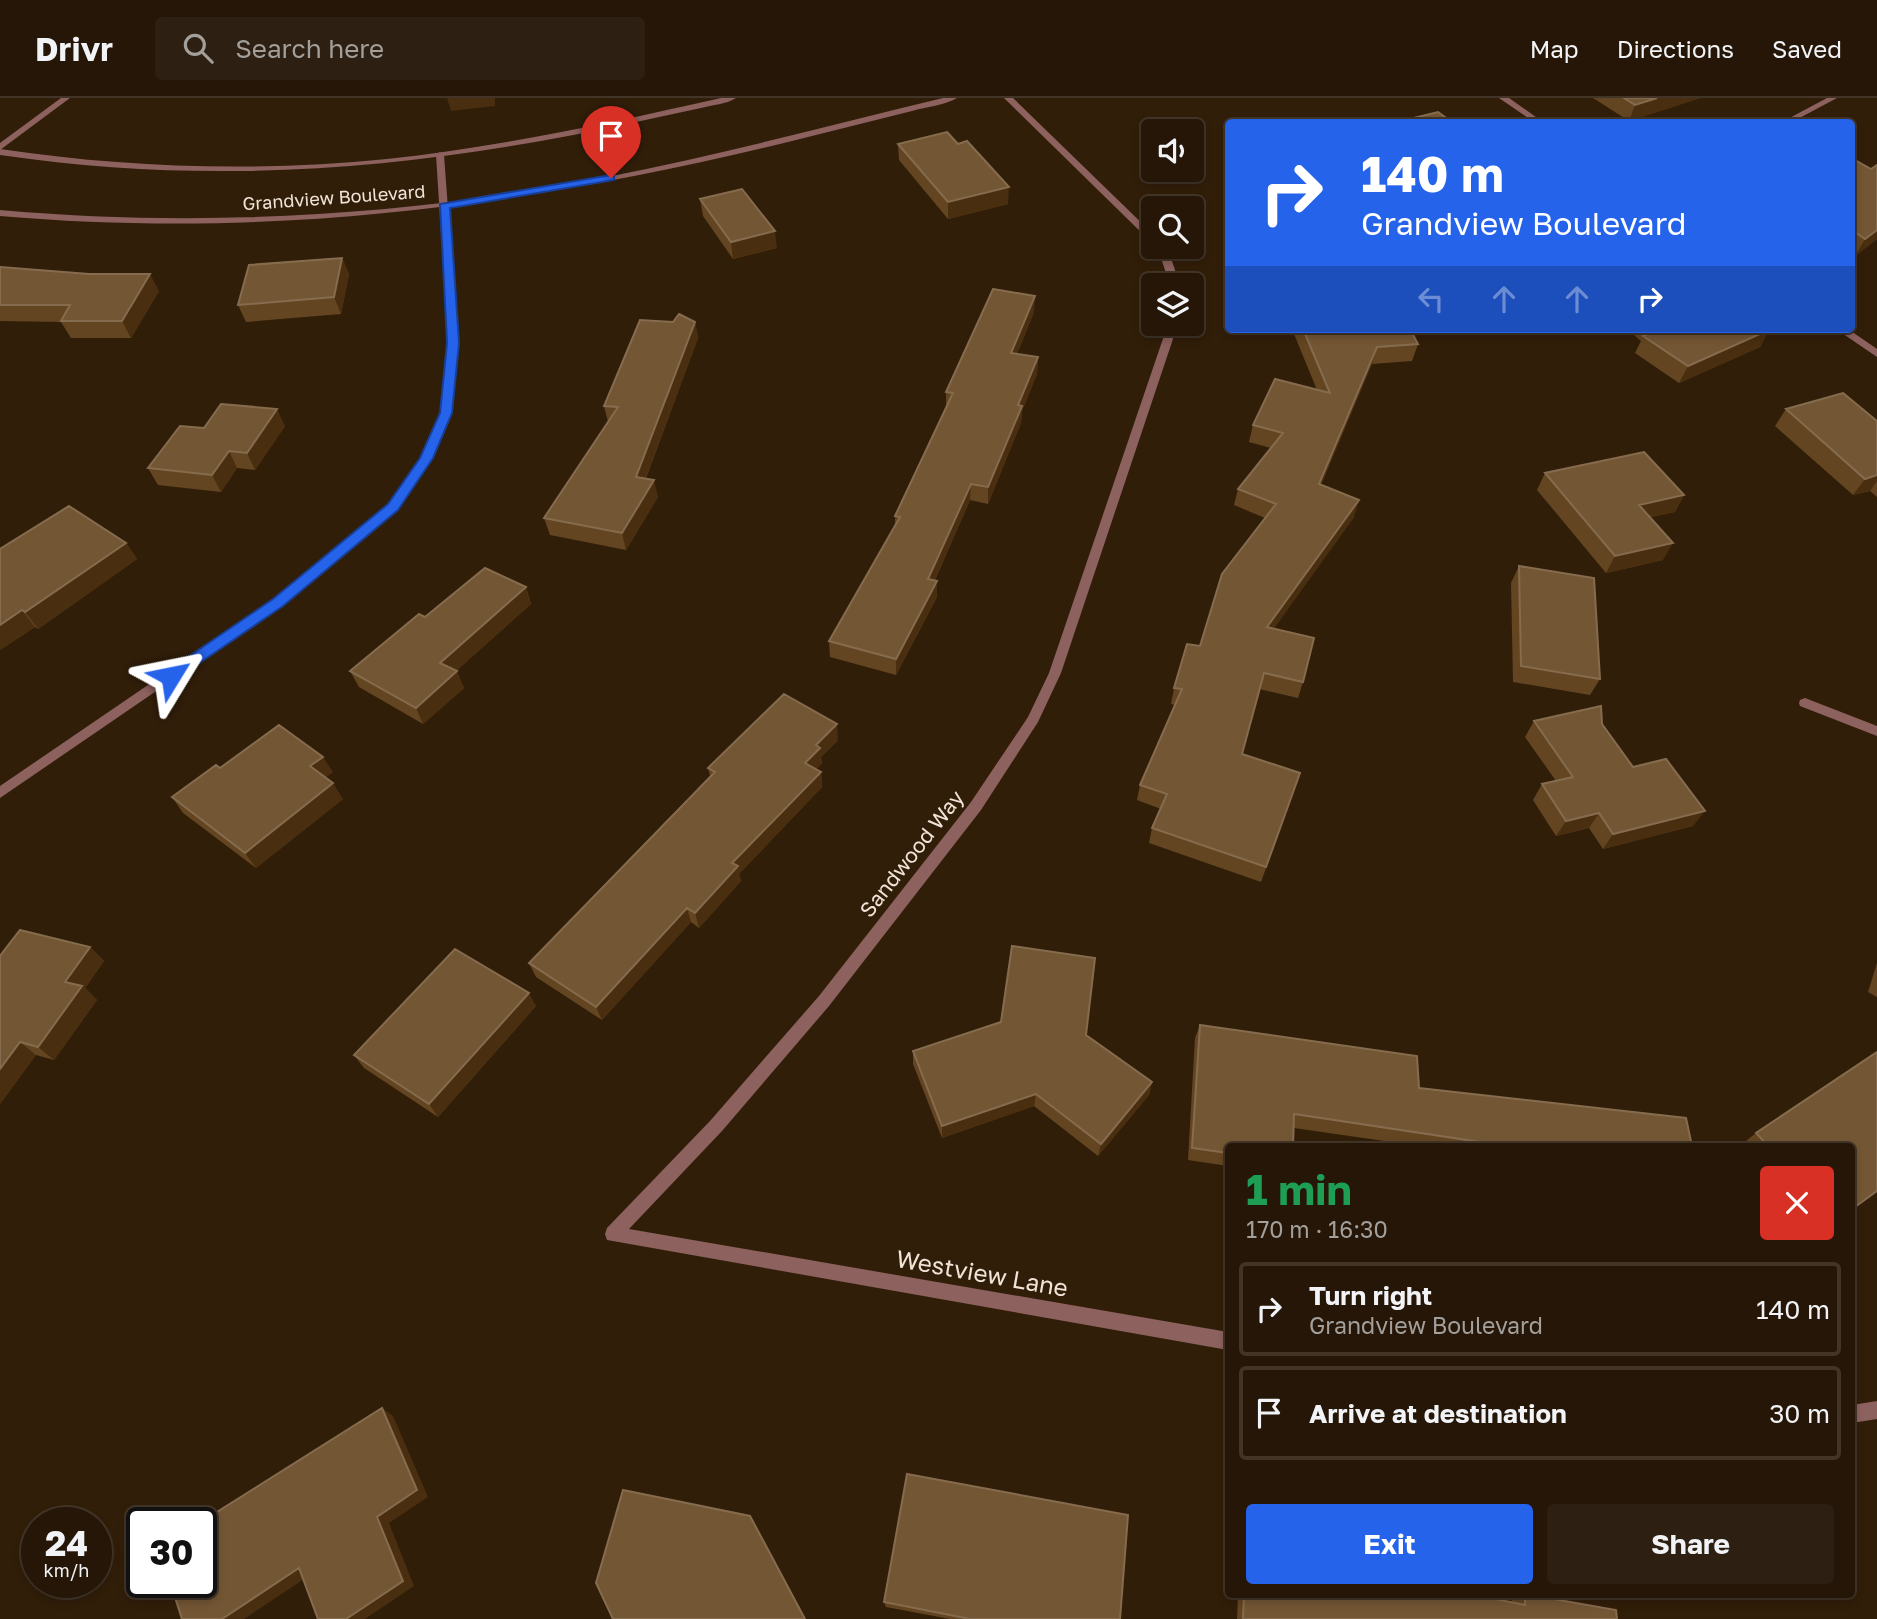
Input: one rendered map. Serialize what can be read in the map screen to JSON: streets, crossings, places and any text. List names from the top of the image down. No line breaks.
{"streets":{"street":["Grandview Boulevard","Sandwood Way","Westview Lane"]},"crossings":[["Sandwood Way","Westview Lane"]],"page":{"header":"Drivr","search":"Search here","nav":["Map","Directions","Saved"],"turn":["140 m","Grandview Boulevard"],"heading":["1 min","170 m · 16:30"],"list":[{"name":"Turn right","note":"Grandview Boulevard","value":"140 m"},{"name":"Arrive at destination","value":"30 m"}],"buttons":["Exit","Share"],"speed":"24 km/h","limit":"30"}}
